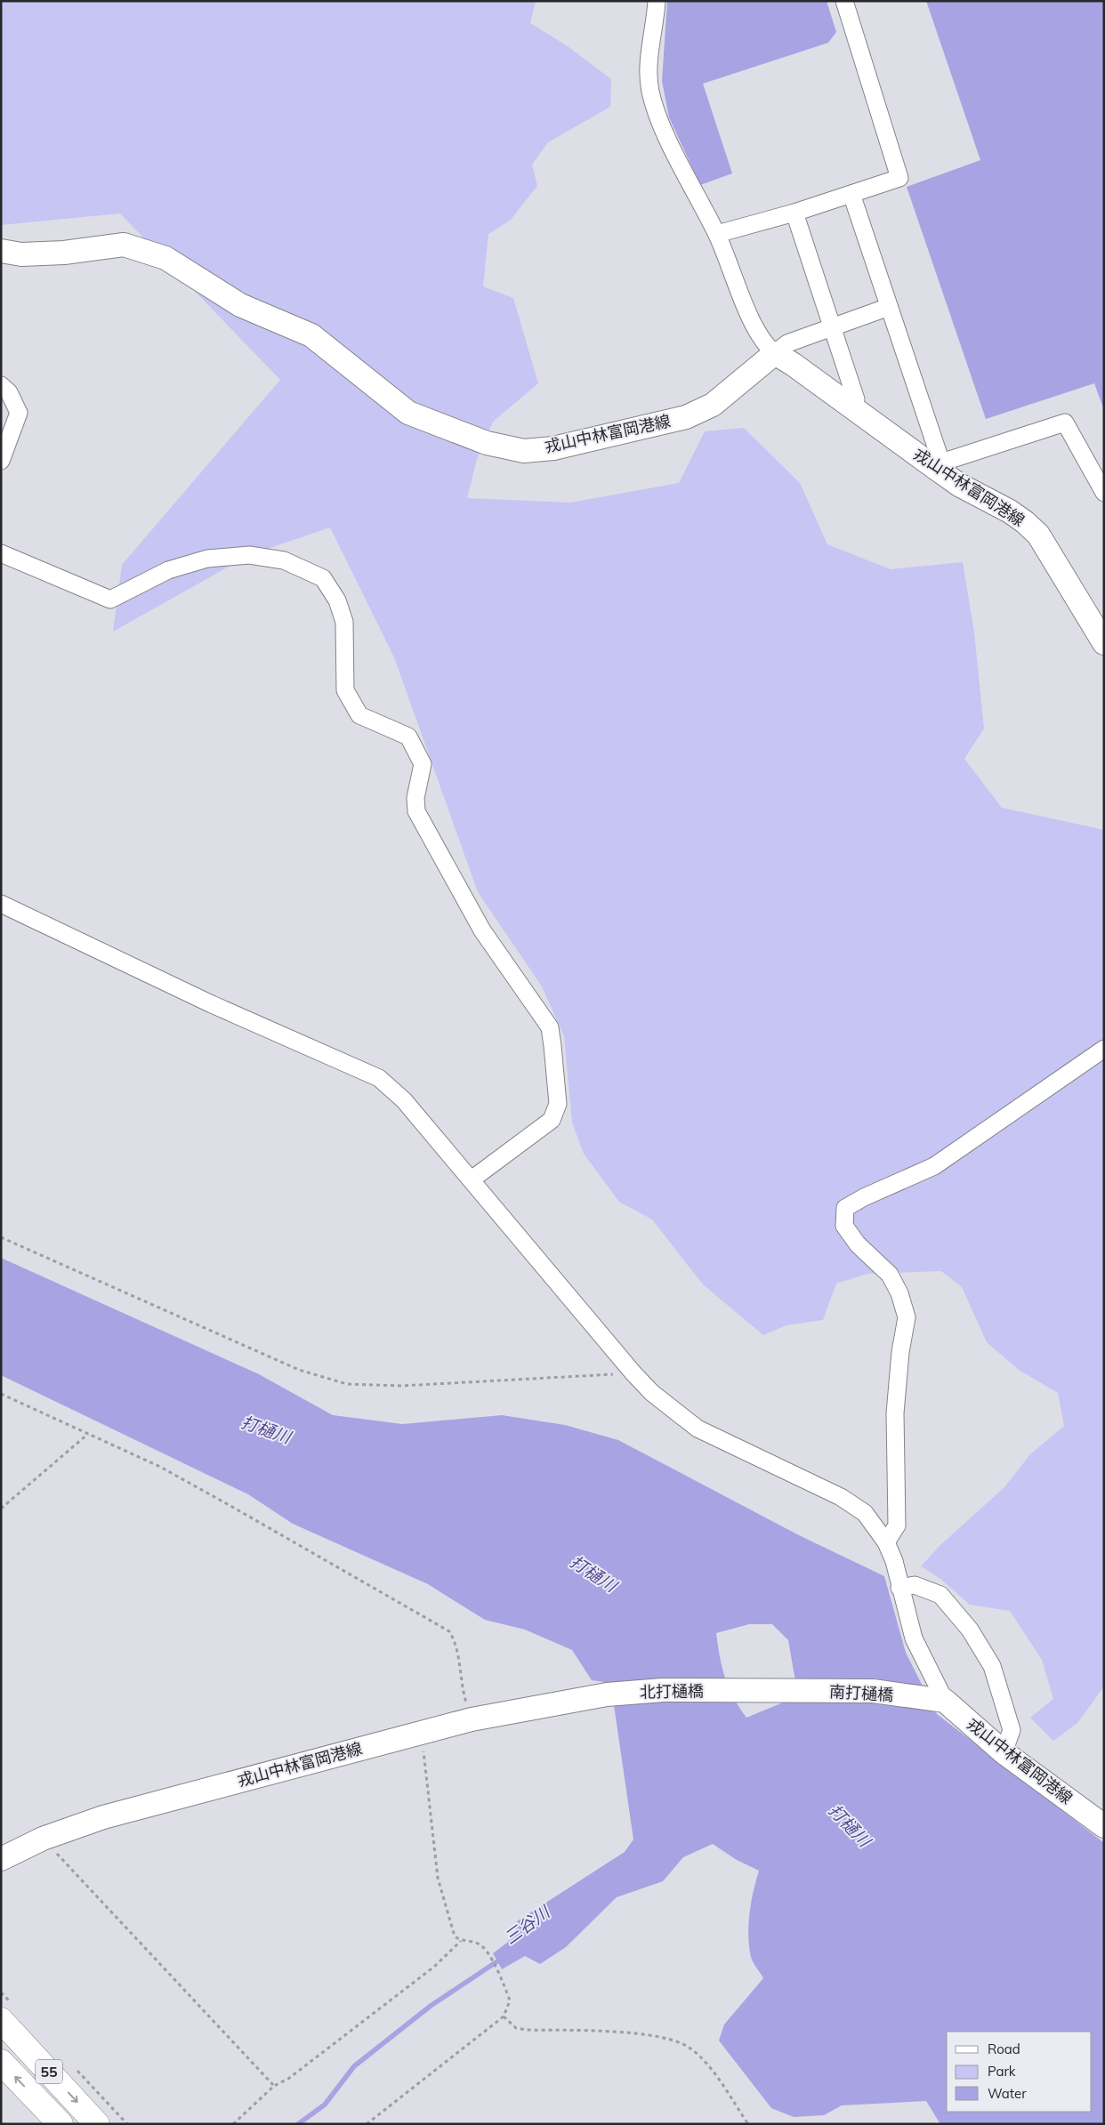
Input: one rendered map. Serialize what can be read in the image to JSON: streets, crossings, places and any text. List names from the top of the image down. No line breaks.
{"streets":{"highway":["55"],"main road":["戎山中林富岡港線","北打樋橋","南打樋橋"]},"crossings":[["戎山中林富岡港線","北打樋橋"],["戎山中林富岡港線","南打樋橋"],["北打樋橋","南打樋橋"]],"water":["打樋川","三谷川"],"legend":["Road","Park","Water"]}
